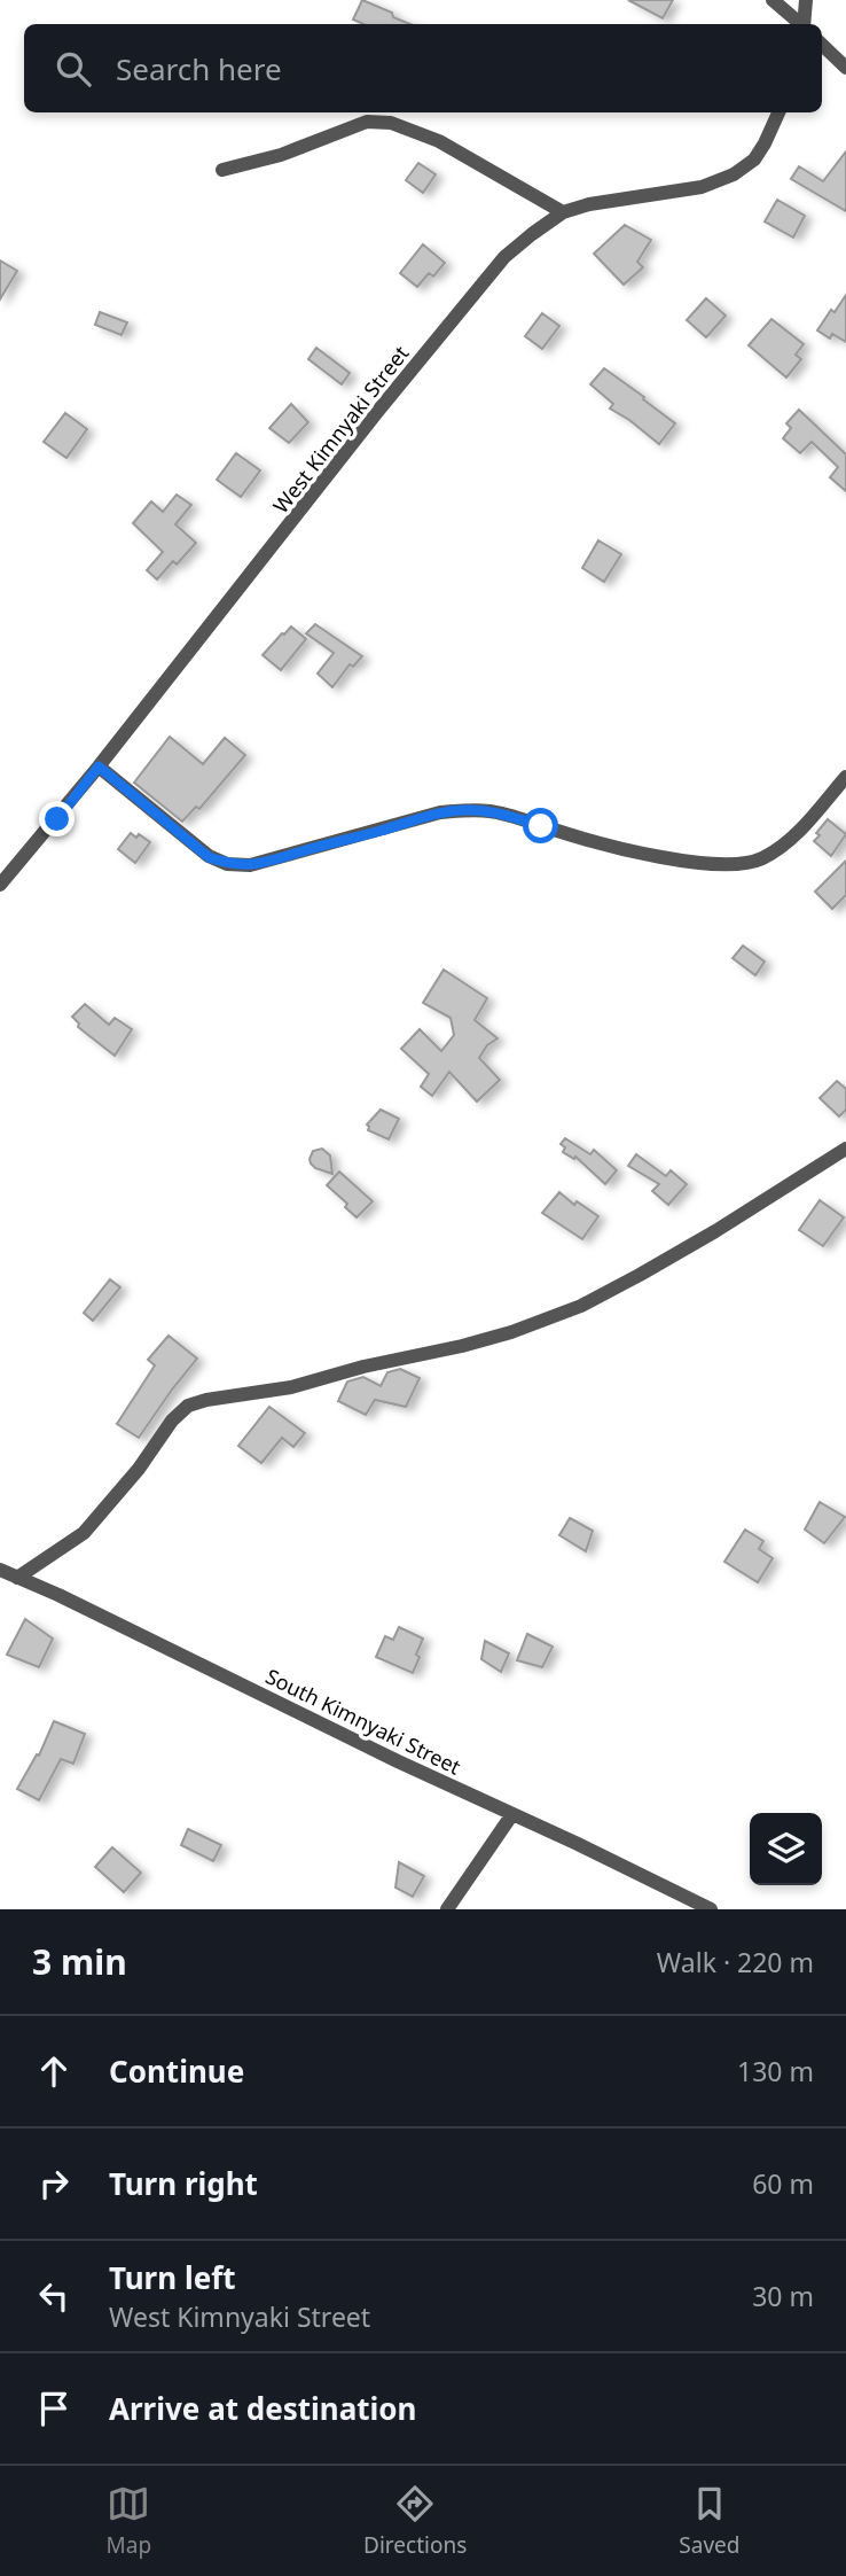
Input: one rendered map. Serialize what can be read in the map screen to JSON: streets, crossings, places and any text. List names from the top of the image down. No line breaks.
{"streets":{"street":["West Kimnyaki Street","South Kimnyaki Street"]},"page":{"search":"Search here","heading":["3 min","Walk · 220 m"],"list":[["Continue","130 m"],["Turn right","60 m"],["Turn left","West Kimnyaki Street","30 m"],"Arrive at destination"],"nav":["Map","Directions","Saved"]}}
